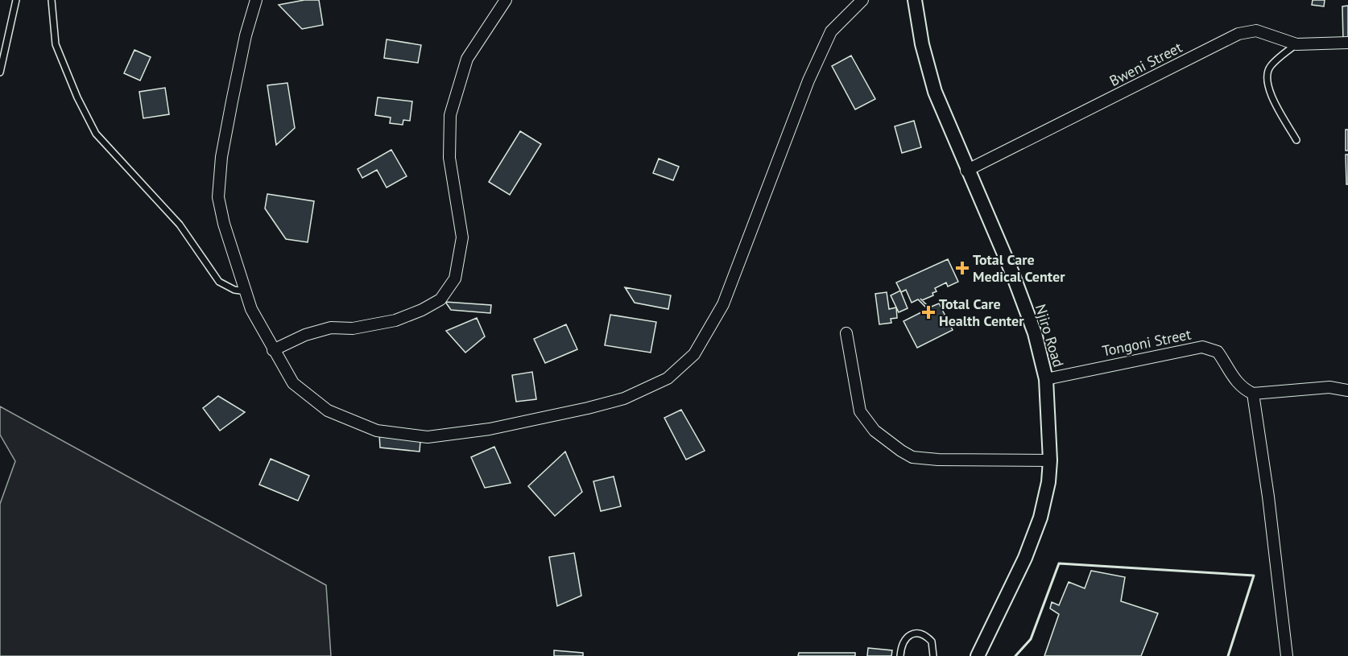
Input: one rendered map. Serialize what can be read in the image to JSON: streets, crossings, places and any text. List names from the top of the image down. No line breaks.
{"streets":{"street":["Bweni Street","Njiro Road","Tongoni Street"]},"crossings":[["Bweni Street","Njiro Road"],["Njiro Road","Tongoni Street"]],"places":{"health":["Total Care Medical Center","Total Care Health Center"]}}
